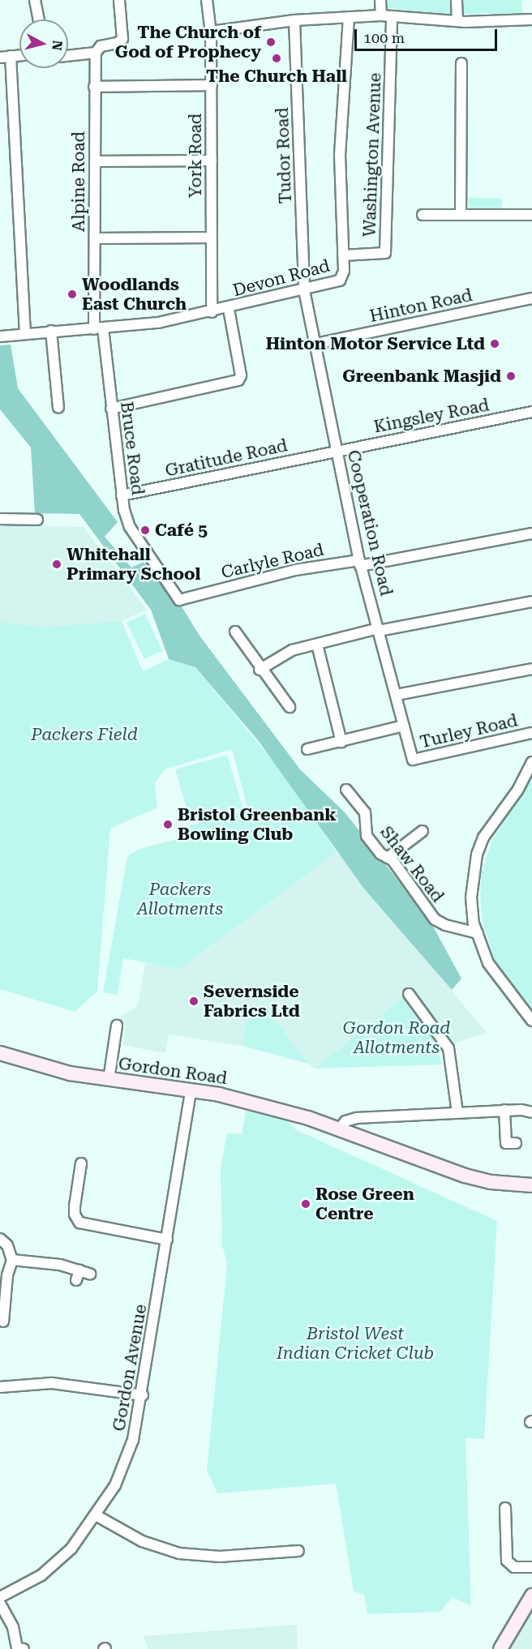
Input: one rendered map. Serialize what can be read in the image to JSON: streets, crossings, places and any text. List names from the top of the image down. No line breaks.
{"streets":{"main road":["Gordon Road"],"street":["Washington Avenue","York Road","Tudor Road","Alpine Road","Devon Road","Hinton Road","Kingsley Road","Bruce Road","Gratitude Road","Cooperation Road","Carlyle Road","Turley Road","Shaw Road","Gordon Avenue"]},"crossings":[["Washington Avenue","Devon Road"],["York Road","Devon Road"],["Tudor Road","Devon Road"],["Tudor Road","Cooperation Road"],["Alpine Road","Devon Road"],["Alpine Road","Bruce Road"],["Devon Road","Bruce Road"],["Devon Road","Cooperation Road"],["Hinton Road","Cooperation Road"],["Kingsley Road","Gratitude Road"],["Kingsley Road","Cooperation Road"],["Bruce Road","Gratitude Road"],["Bruce Road","Carlyle Road"],["Gratitude Road","Cooperation Road"],["Cooperation Road","Carlyle Road"],["Cooperation Road","Turley Road"],["Gordon Road","Gordon Avenue"]],"parks":["Packers Field","Packers Allotments","Gordon Road Allotments","Bristol West Indian Cricket Club"],"places":["The Church of God of Prophecy","The Church Hall","Woodlands East Church","Hinton Motor Service Ltd","Greenbank Masjid","Café 5","Whitehall Primary School","Bristol Greenbank Bowling Club","Severnside Fabrics Ltd","Rose Green Centre"],"scale_bar":"100 m","north":"right"}
